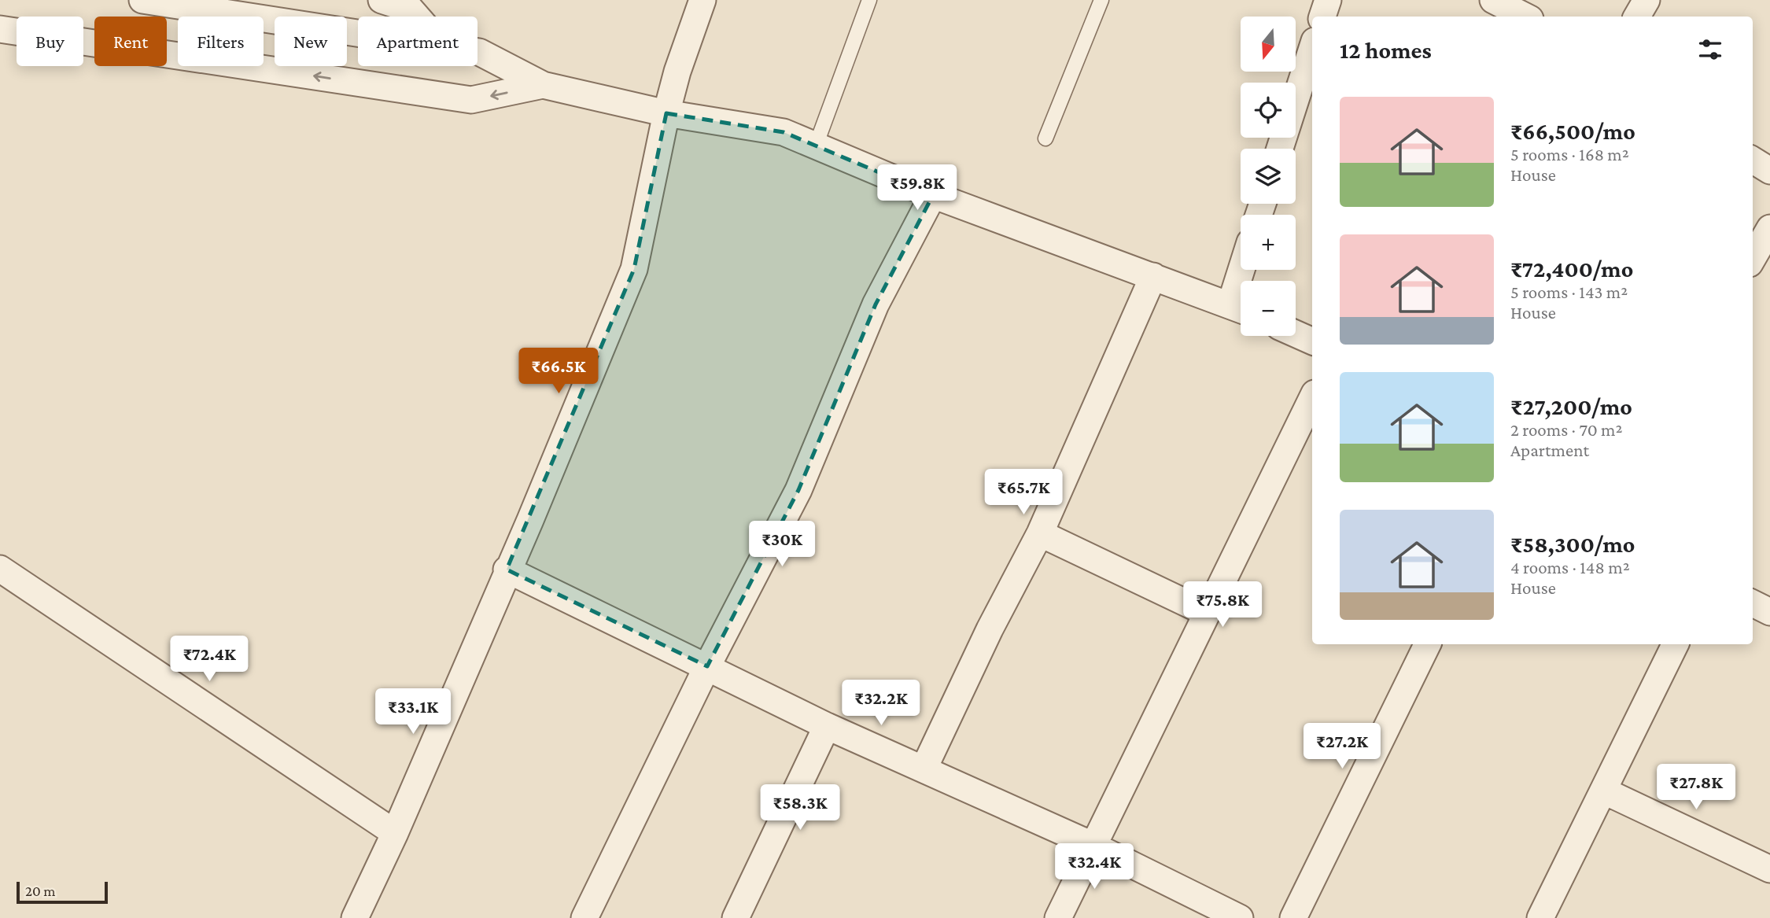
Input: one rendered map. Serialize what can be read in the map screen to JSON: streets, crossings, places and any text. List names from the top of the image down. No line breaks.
{"scale_bar":"20 m","north":"bottom","page":{"map_buttons":["+","−"],"chip":["Buy","Rent","Filters","New","Apartment"],"heading":"12 homes","list":[{"name":"₹66,500/mo","note":"5 rooms · 168 m² · House"},{"name":"₹72,400/mo","note":"5 rooms · 143 m² · House"},{"name":"₹27,200/mo","note":"2 rooms · 70 m² · Apartment"},{"name":"₹58,300/mo","note":"4 rooms · 148 m² · House"}],"price":["₹59.8K","₹66.5K","₹65.7K","₹30K","₹75.8K","₹72.4K","₹32.2K","₹33.1K","₹27.2K","₹27.8K","₹58.3K","₹32.4K"],"scale":"20 m"}}
